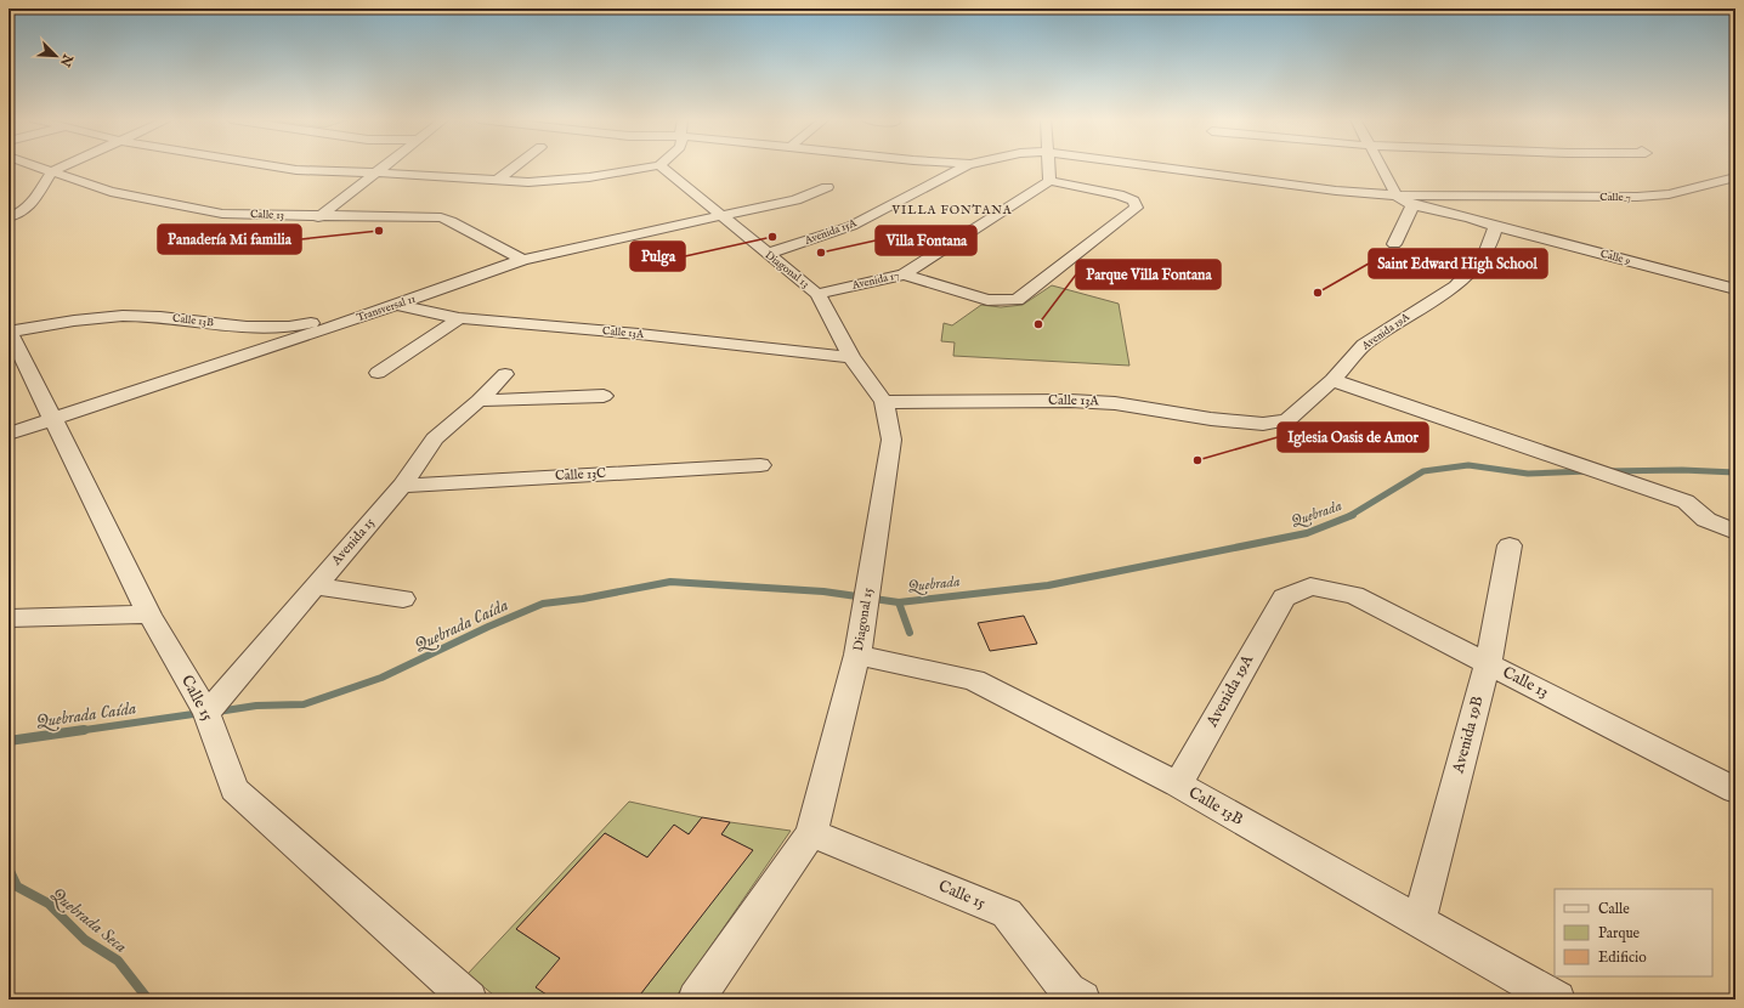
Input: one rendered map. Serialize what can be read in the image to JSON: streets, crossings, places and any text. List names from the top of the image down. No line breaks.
{"streets":{"street":["Calle 7","Calle 13","Avenida 15A","Calle 9","Diagonal 13","Avenida 17","Transversal 11","Calle 13B","Avenida 19A","Calle 13A","Calle 13C","Avenida 15","Diagonal 15","Calle 15","Avenida 19B"]},"crossings":[["Calle 7","Calle 9"],["Calle 13","Transversal 11"],["Calle 13","Avenida 19A"],["Calle 13","Avenida 19B"],["Avenida 15A","Diagonal 13"],["Calle 9","Avenida 19A"],["Diagonal 13","Avenida 17"],["Diagonal 13","Transversal 11"],["Diagonal 13","Calle 13A"],["Diagonal 13","Diagonal 15"],["Transversal 11","Calle 13B"],["Transversal 11","Calle 13A"],["Transversal 11","Calle 15"],["Calle 13B","Avenida 19A"],["Calle 13B","Diagonal 15"],["Calle 13B","Calle 15"],["Calle 13B","Avenida 19B"],["Avenida 19A","Calle 13A"],["Calle 13A","Diagonal 15"],["Calle 13C","Avenida 15"],["Avenida 15","Calle 15"],["Diagonal 15","Calle 15"]],"districts":["VILLA FONTANA"],"water":["Quebrada","Quebrada Caída","Quebrada Seca"],"places":["Panadería Mi familia","Pulga","Villa Fontana","Saint Edward High School","Parque Villa Fontana","Iglesia Oasis de Amor"],"legend":["Calle","Parque","Edificio"],"north":"bottom right"}
